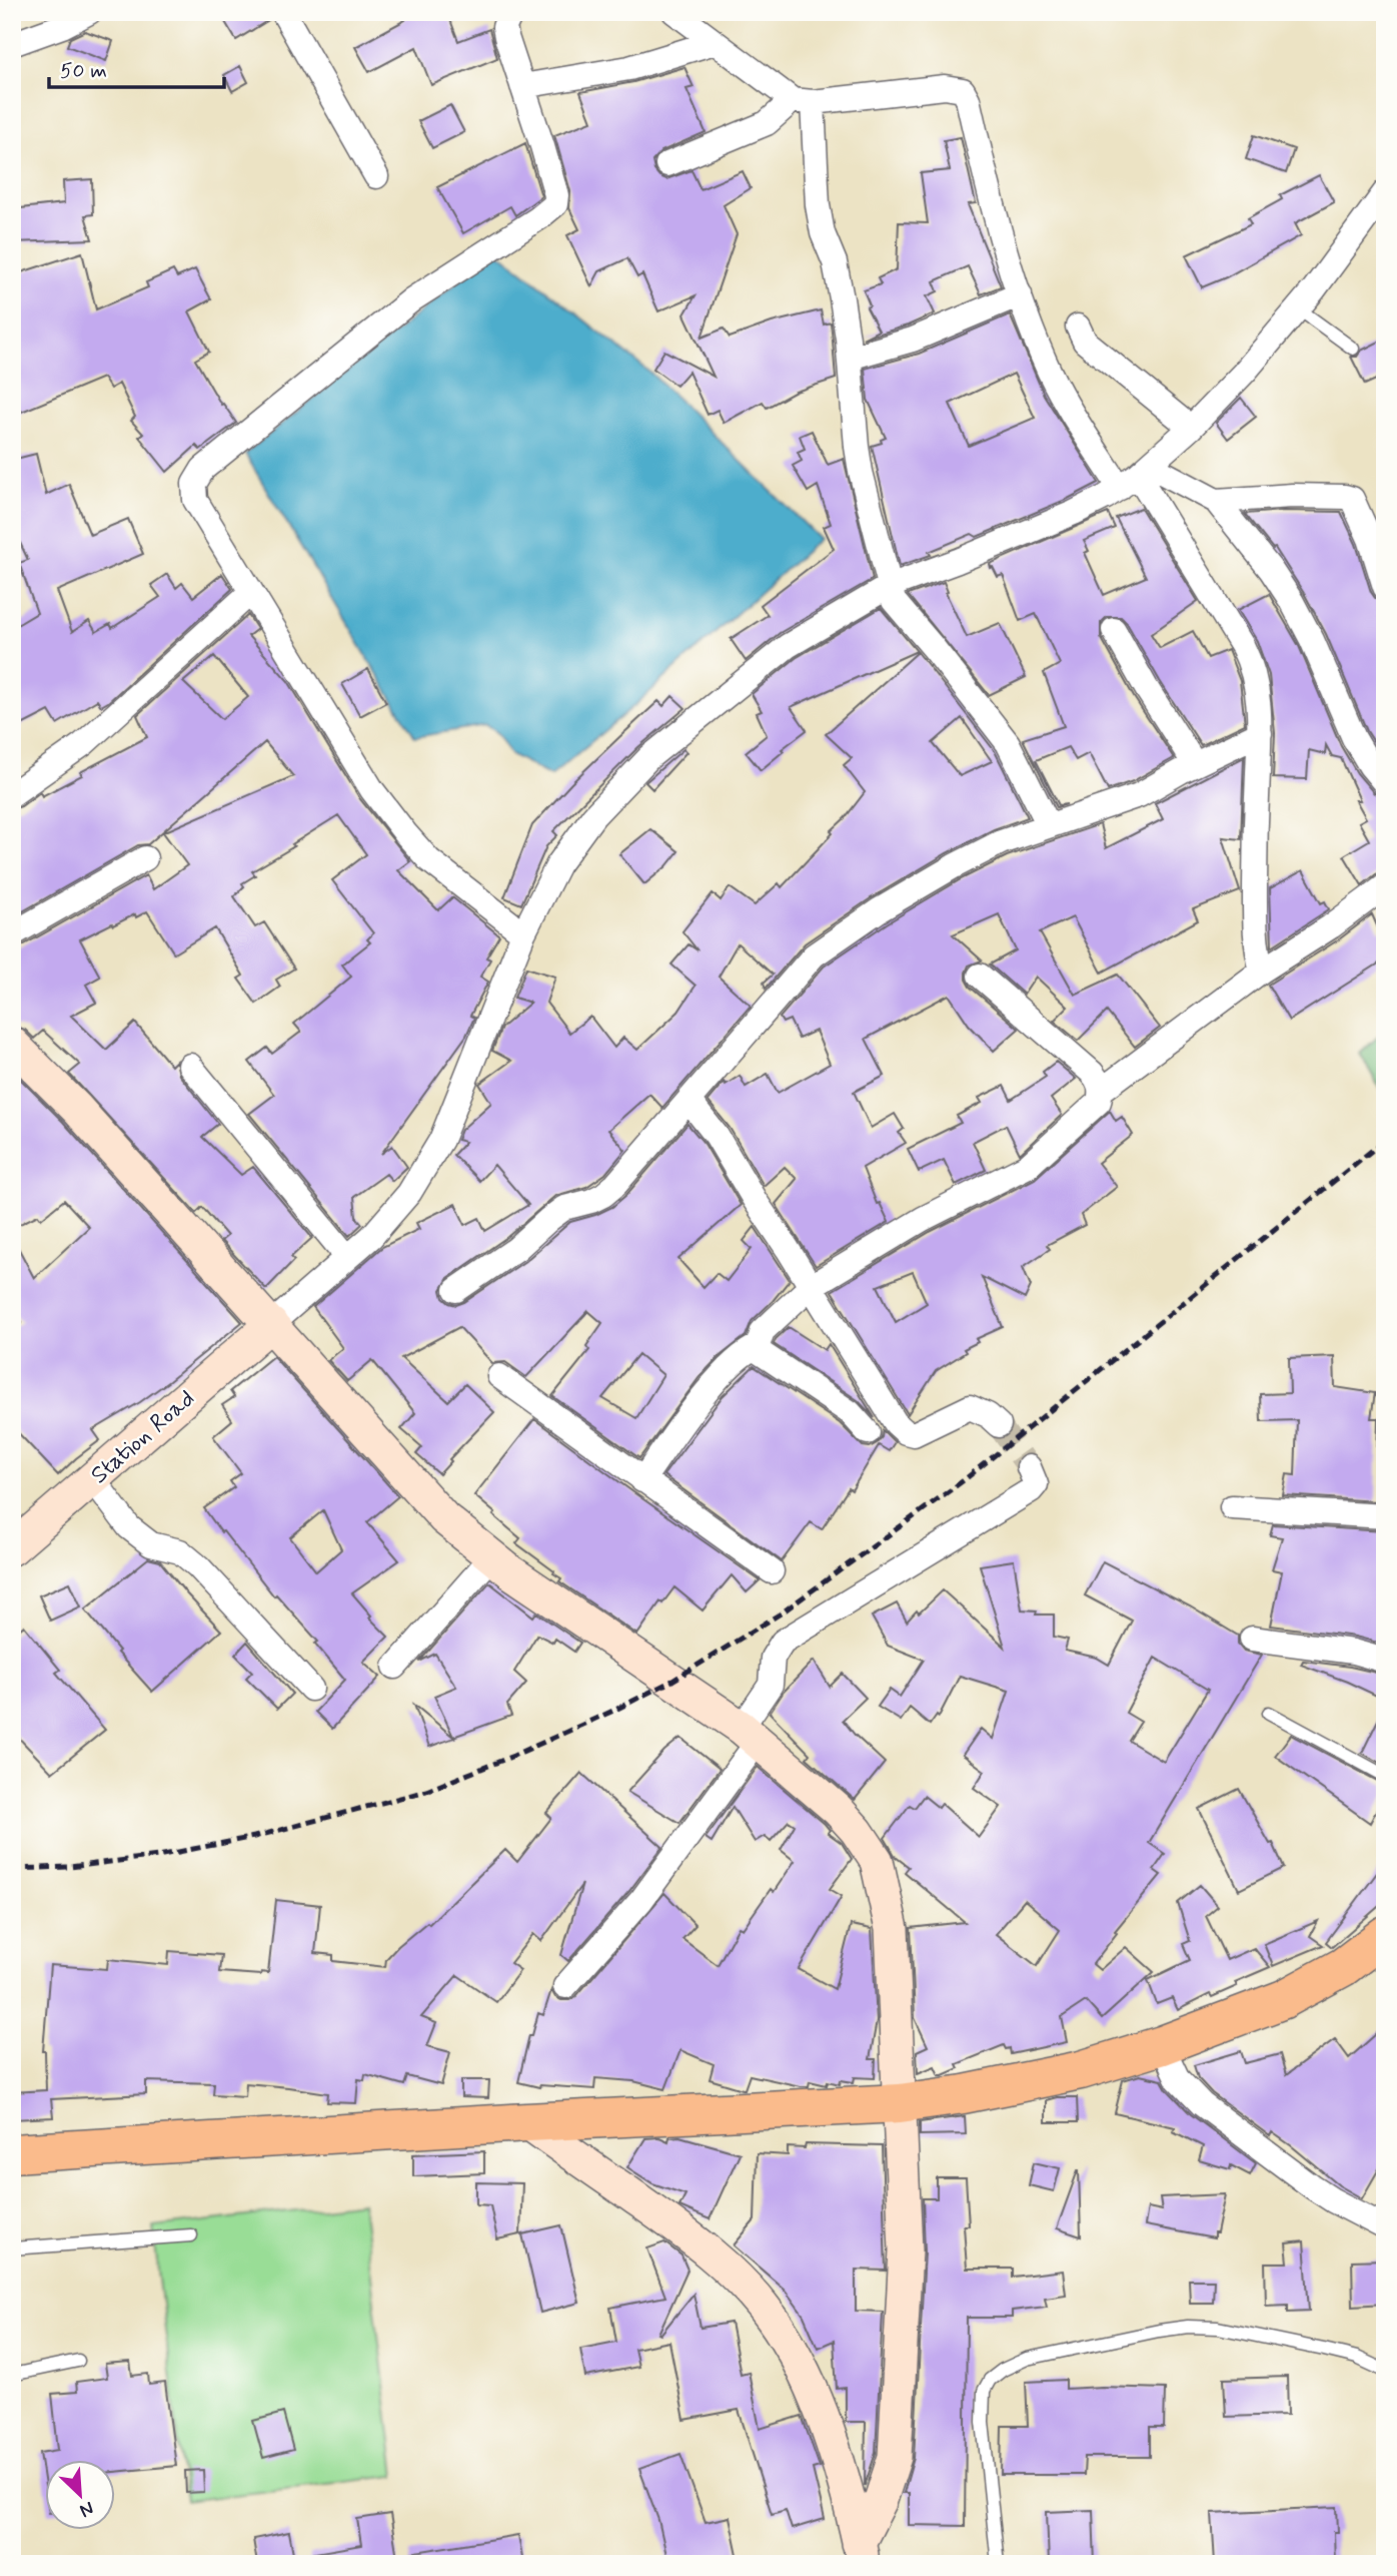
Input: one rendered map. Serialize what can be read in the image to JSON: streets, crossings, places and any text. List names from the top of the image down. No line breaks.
{"streets":{"street":["Station Road"]},"scale_bar":"50 m","north":"bottom right"}
